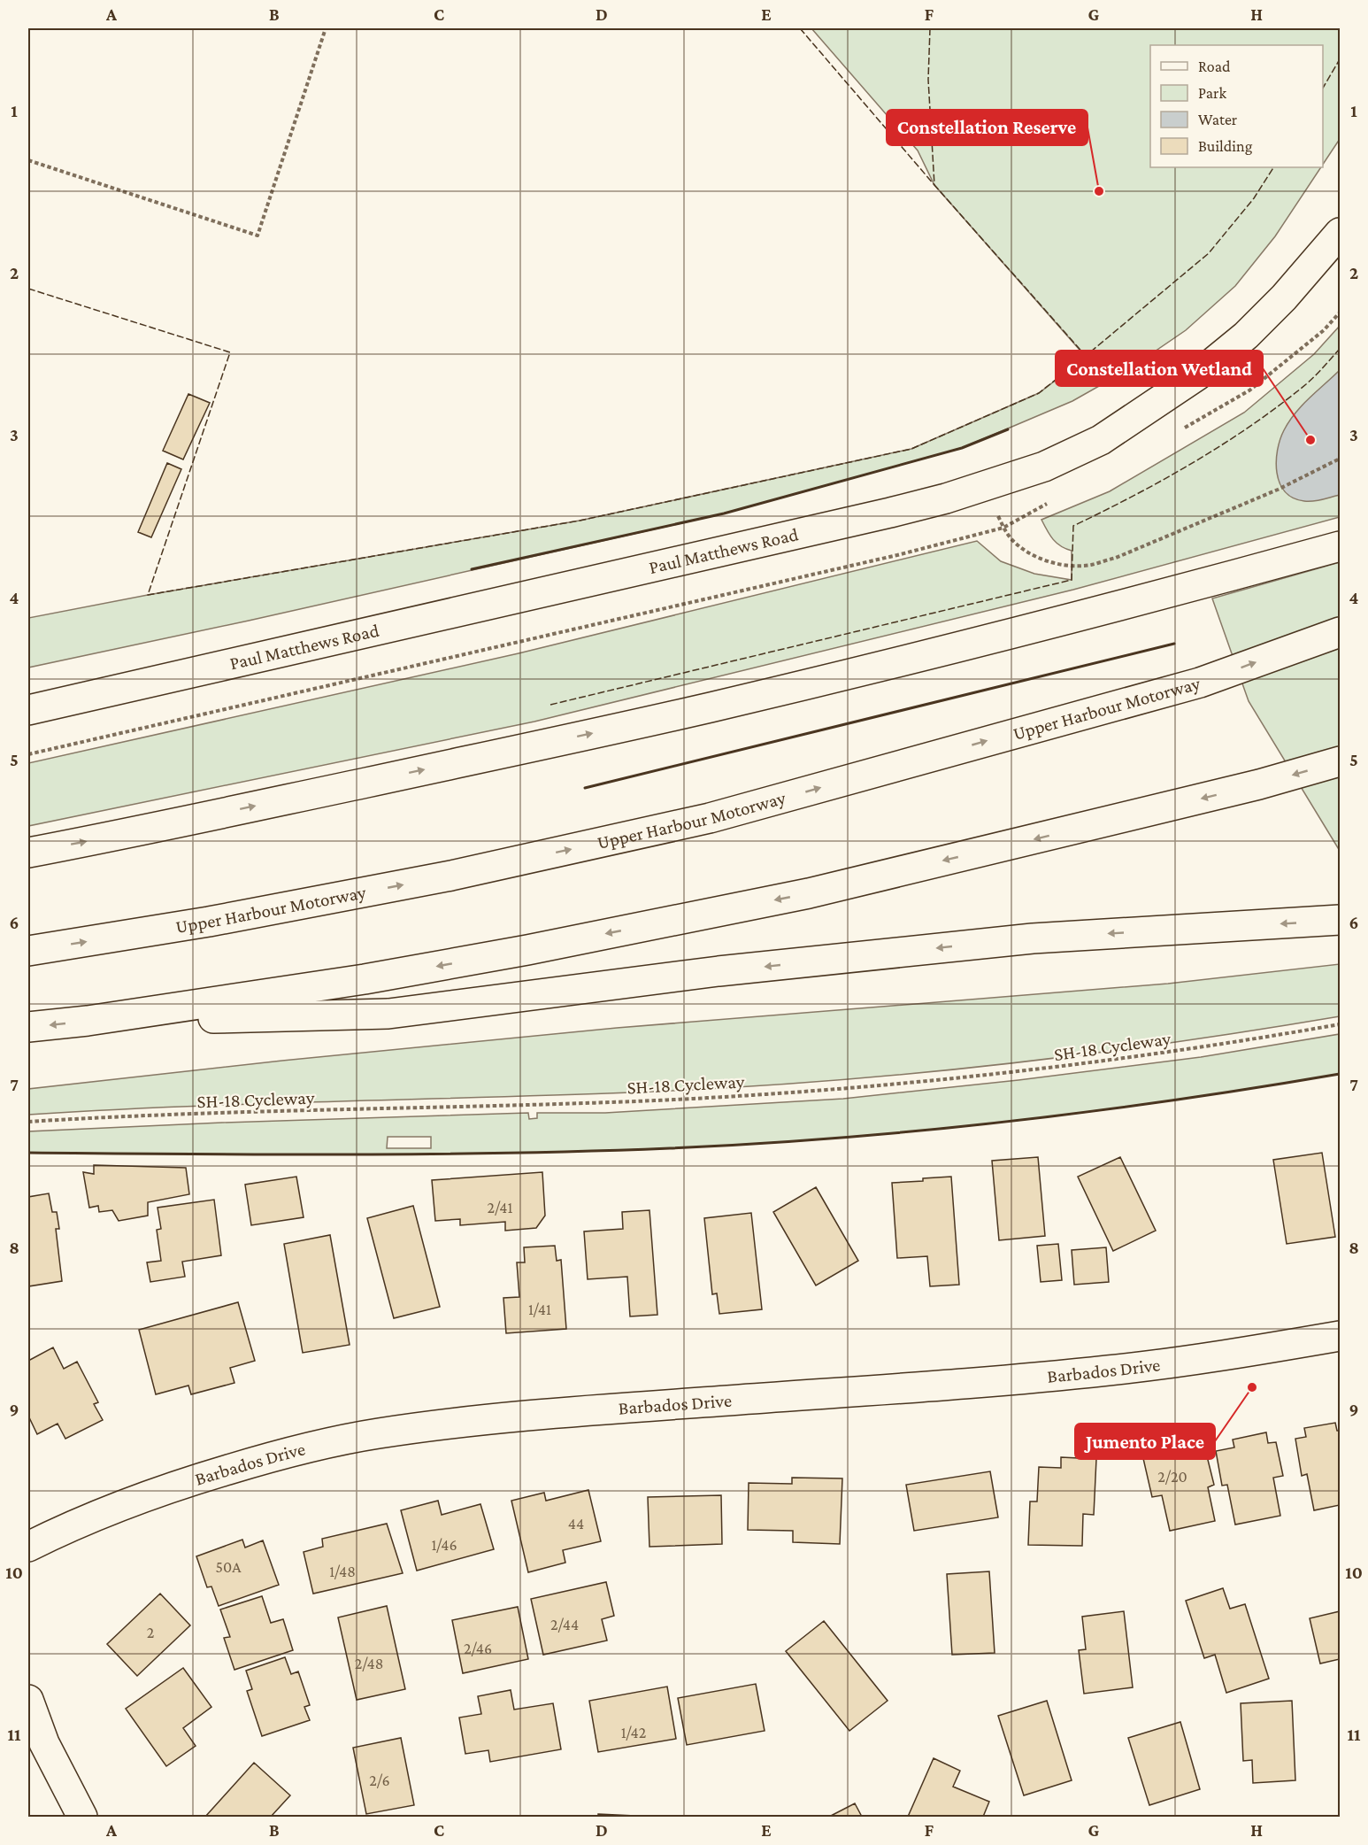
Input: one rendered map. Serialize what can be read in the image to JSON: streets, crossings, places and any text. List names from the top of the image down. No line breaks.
{"streets":{"main road":["Paul Matthews Road","Upper Harbour Motorway","Barbados Drive"],"path":["SH-18 Cycleway"]},"places":["Constellation Reserve","Constellation Wetland","Jumento Place"],"house_numbers":["2/41","1/41","2/20","44","1/46","50A","1/48","2/44","2","2/46","2/48","1/42","2/6"],"legend":["Road","Park","Water","Building"],"grid":{"columns":["A","B","C","D","E","F","G","H"],"rows":["1","2","3","4","5","6","7","8","9","10","11"]}}
